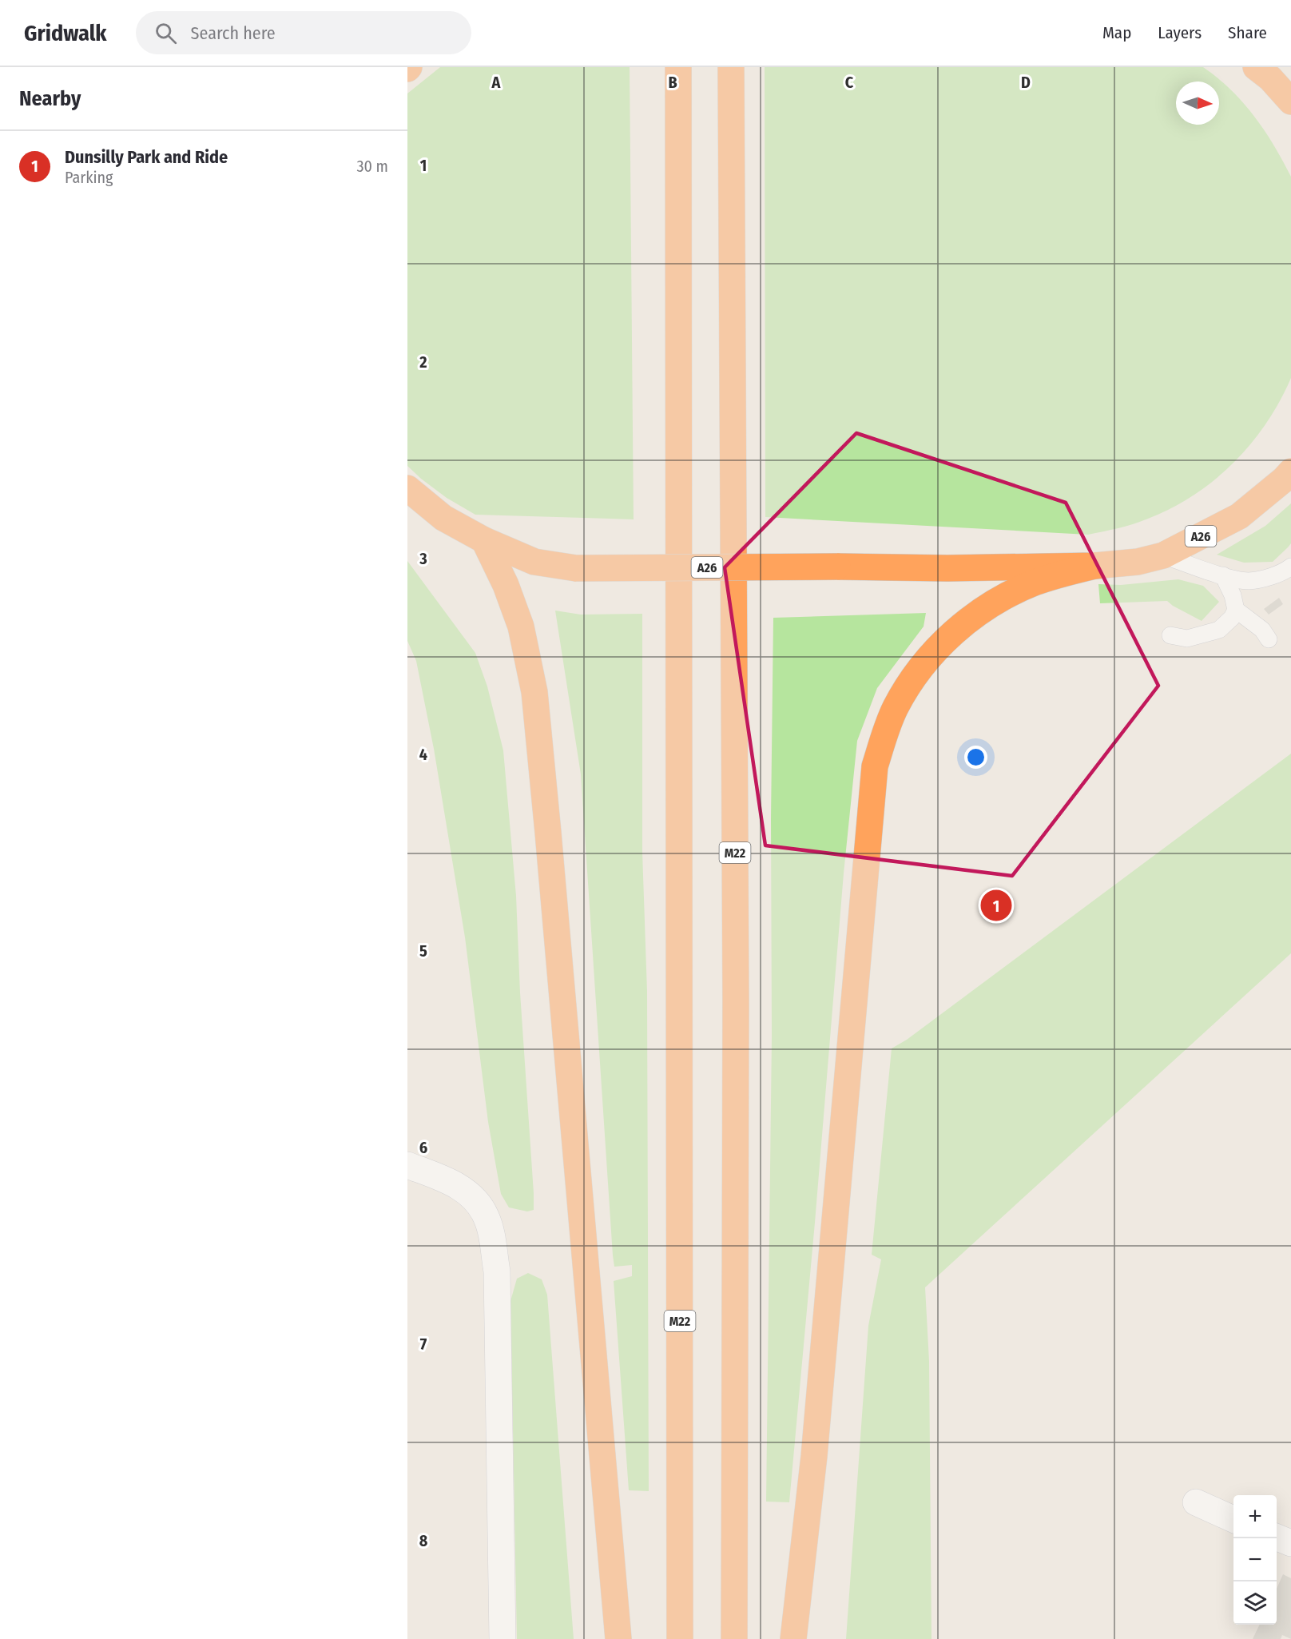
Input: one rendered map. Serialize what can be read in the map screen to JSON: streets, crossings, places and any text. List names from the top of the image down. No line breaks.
{"streets":{"highway":["A26","M22"]},"north":"right","page":{"header":"Gridwalk","search":"Search here","nav":["Map","Layers","Share"],"heading":"Nearby","list":[{"mark":"1","name":"Dunsilly Park and Ride","note":"Parking","value":"30 m"}],"pins":"1","map_buttons":["+","−"]},"grid":{"columns":["A","B","C","D"],"rows":["1","2","3","4","5","6","7","8"]}}
